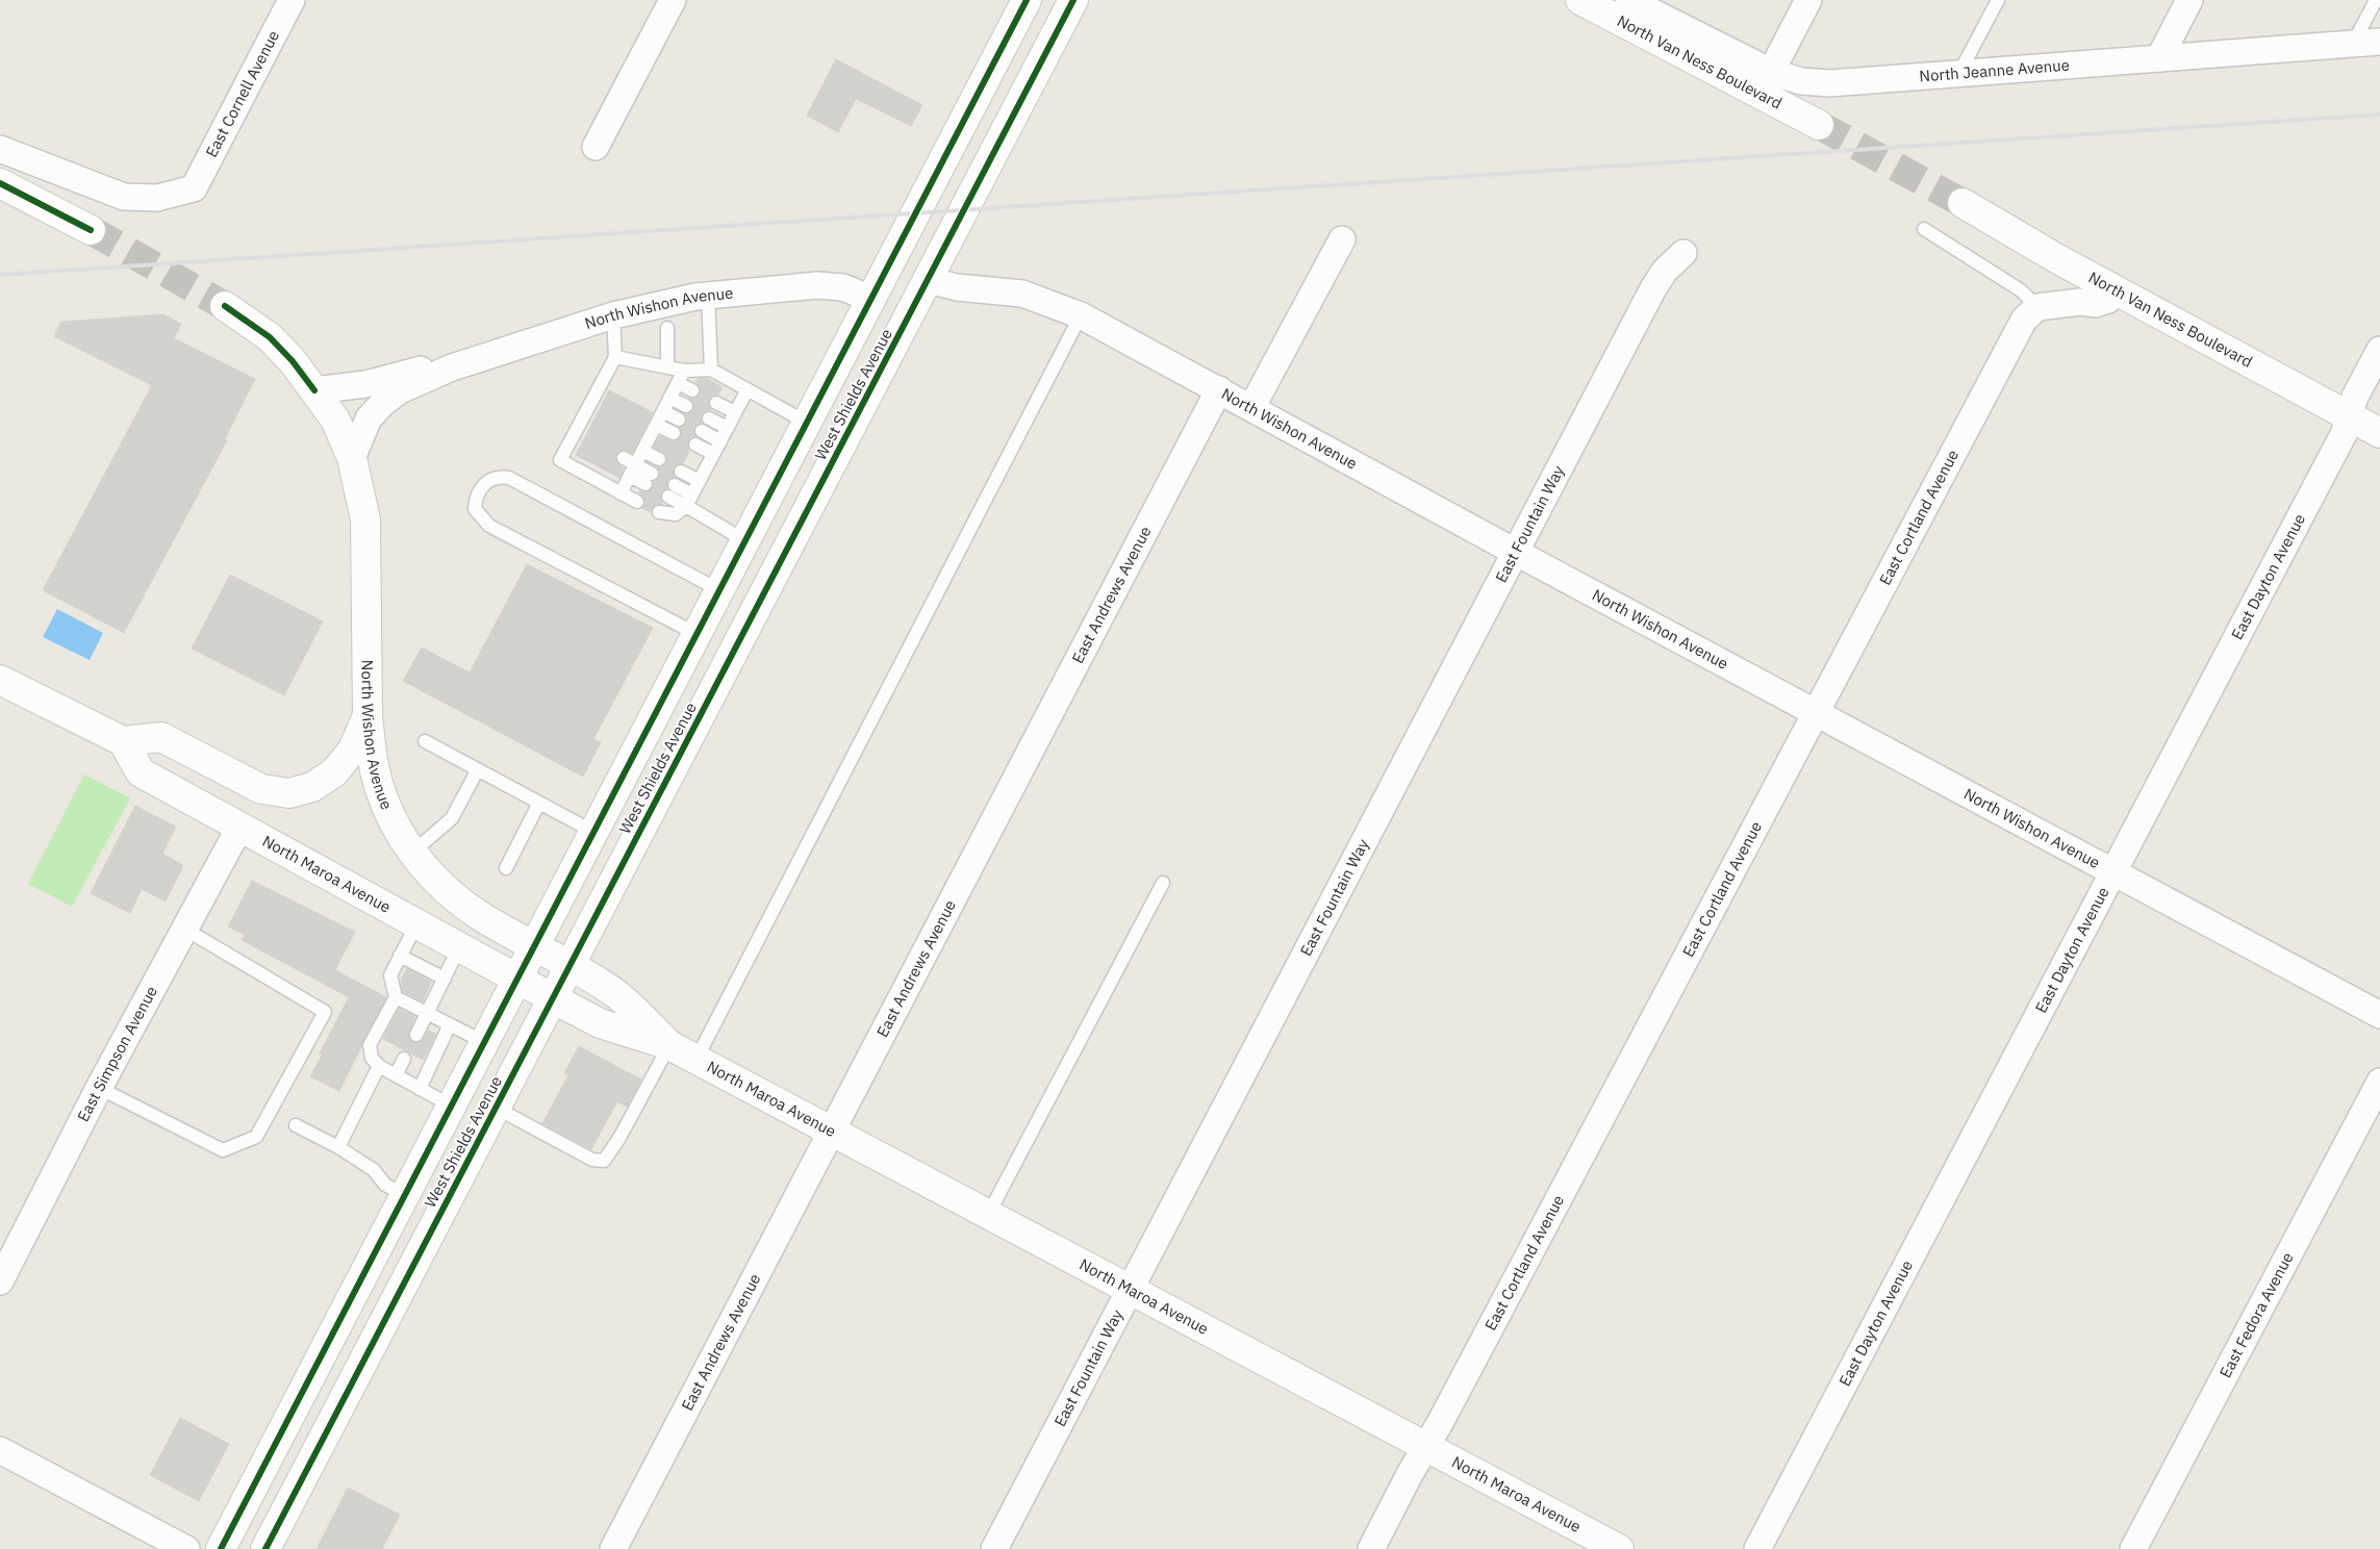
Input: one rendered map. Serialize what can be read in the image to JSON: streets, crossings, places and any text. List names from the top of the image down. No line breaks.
{"streets":{"main road":["North Van Ness Boulevard","North Wishon Avenue","West Shields Avenue","North Maroa Avenue"],"street":["North Jeanne Avenue","East Cornell Avenue","East Cortland Avenue","East Fountain Way","East Dayton Avenue","East Andrews Avenue","East Simpson Avenue","East Fedora Avenue"]},"crossings":[["North Van Ness Boulevard","East Dayton Avenue"],["North Wishon Avenue","West Shields Avenue"],["North Wishon Avenue","East Cortland Avenue"],["North Wishon Avenue","East Fountain Way"],["North Wishon Avenue","East Dayton Avenue"],["North Wishon Avenue","East Andrews Avenue"],["North Wishon Avenue","North Maroa Avenue"],["West Shields Avenue","North Maroa Avenue"],["East Cortland Avenue","North Maroa Avenue"],["East Fountain Way","North Maroa Avenue"],["East Andrews Avenue","North Maroa Avenue"],["North Maroa Avenue","East Simpson Avenue"]]}
